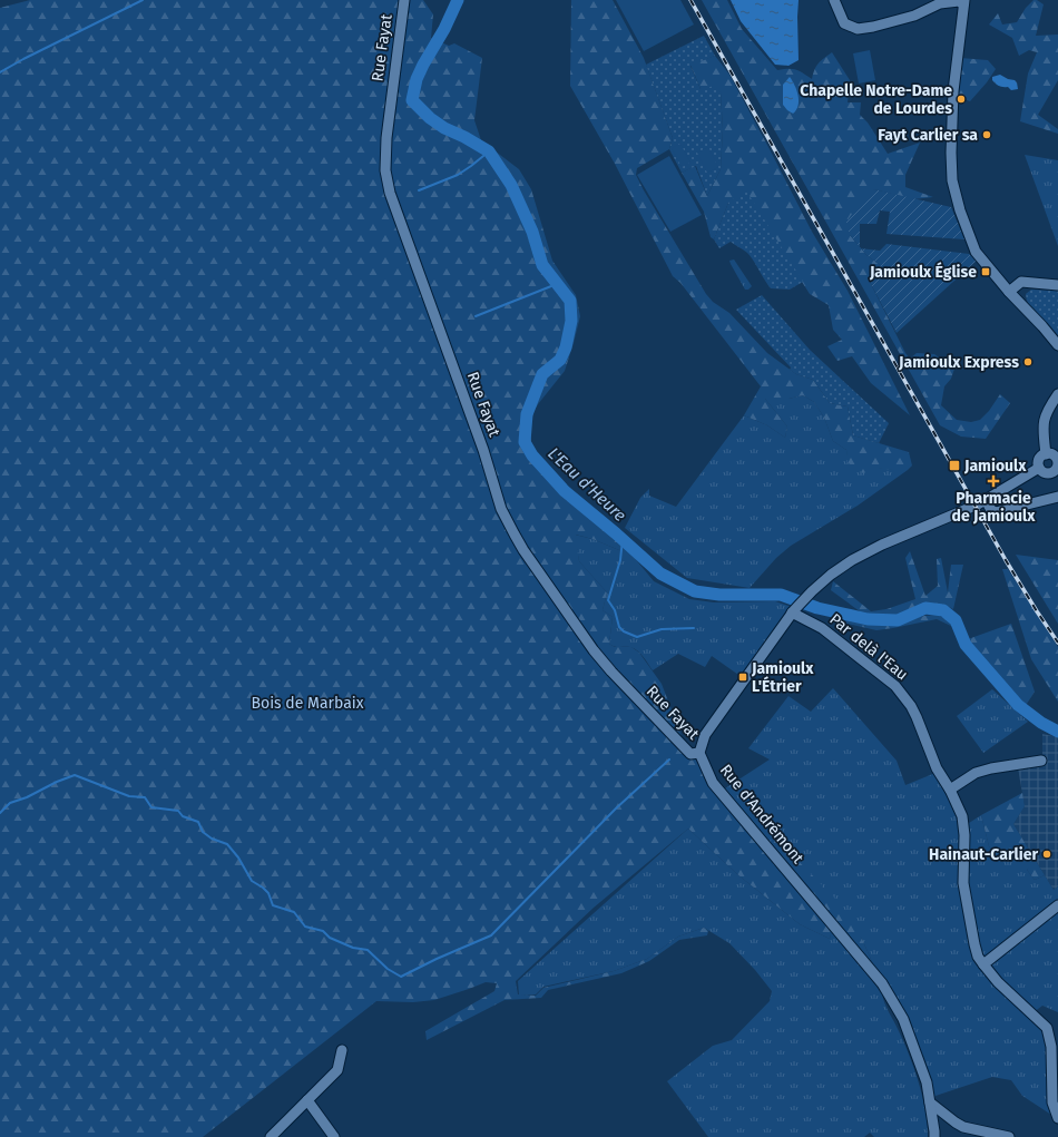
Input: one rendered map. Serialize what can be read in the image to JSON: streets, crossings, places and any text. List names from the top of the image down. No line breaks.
{"streets":{"street":["Rue Fayat","Par delà l'Eau","Rue d'Andrémont"]},"crossings":[["Rue Fayat","Rue d'Andrémont"]],"water":["L'Eau d'Heure"],"parks":["Bois de Marbaix"],"places":{"other":["Chapelle Notre-Dame de Lourdes","Fayt Carlier sa","Jamioulx Express","Hainaut-Carlier"],"transit":["Jamioulx Église","Jamioulx","Jamioulx L'Étrier"],"health":["Pharmacie de Jamioulx"]}}
